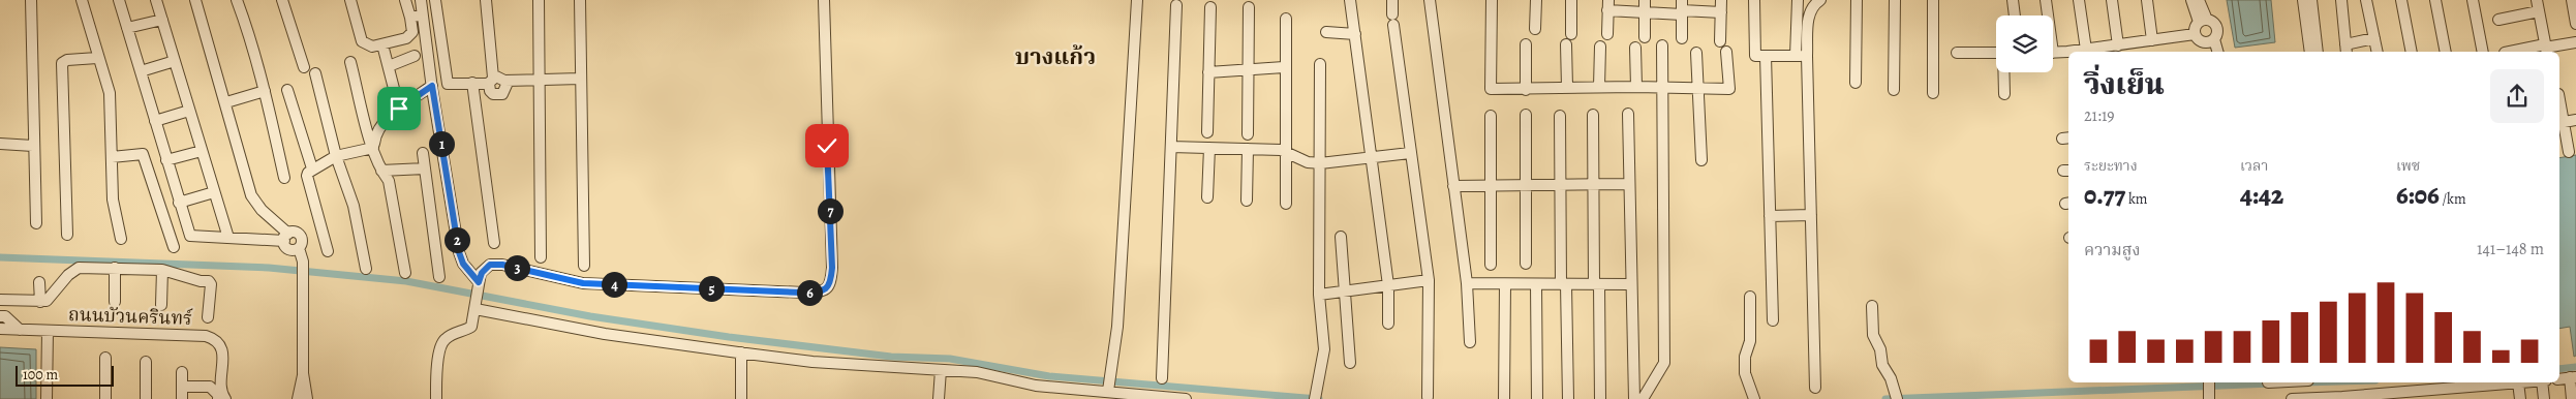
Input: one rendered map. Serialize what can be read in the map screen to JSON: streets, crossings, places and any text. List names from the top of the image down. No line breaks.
{"streets":{"street":["ถนนบัวนครินทร์"]},"districts":["บางแก้ว"],"scale_bar":"100 m","page":{"heading":["วิ่งเย็น","21:19"],"pins":["1","7","2","3","4","5","6"],"stats":[["ระยะทาง","0.77 km"],["เวลา","4:42"],["เพซ","6:06 /km"]],"chart":["ความสูง","141–148 m"],"scale":"100 m"}}
